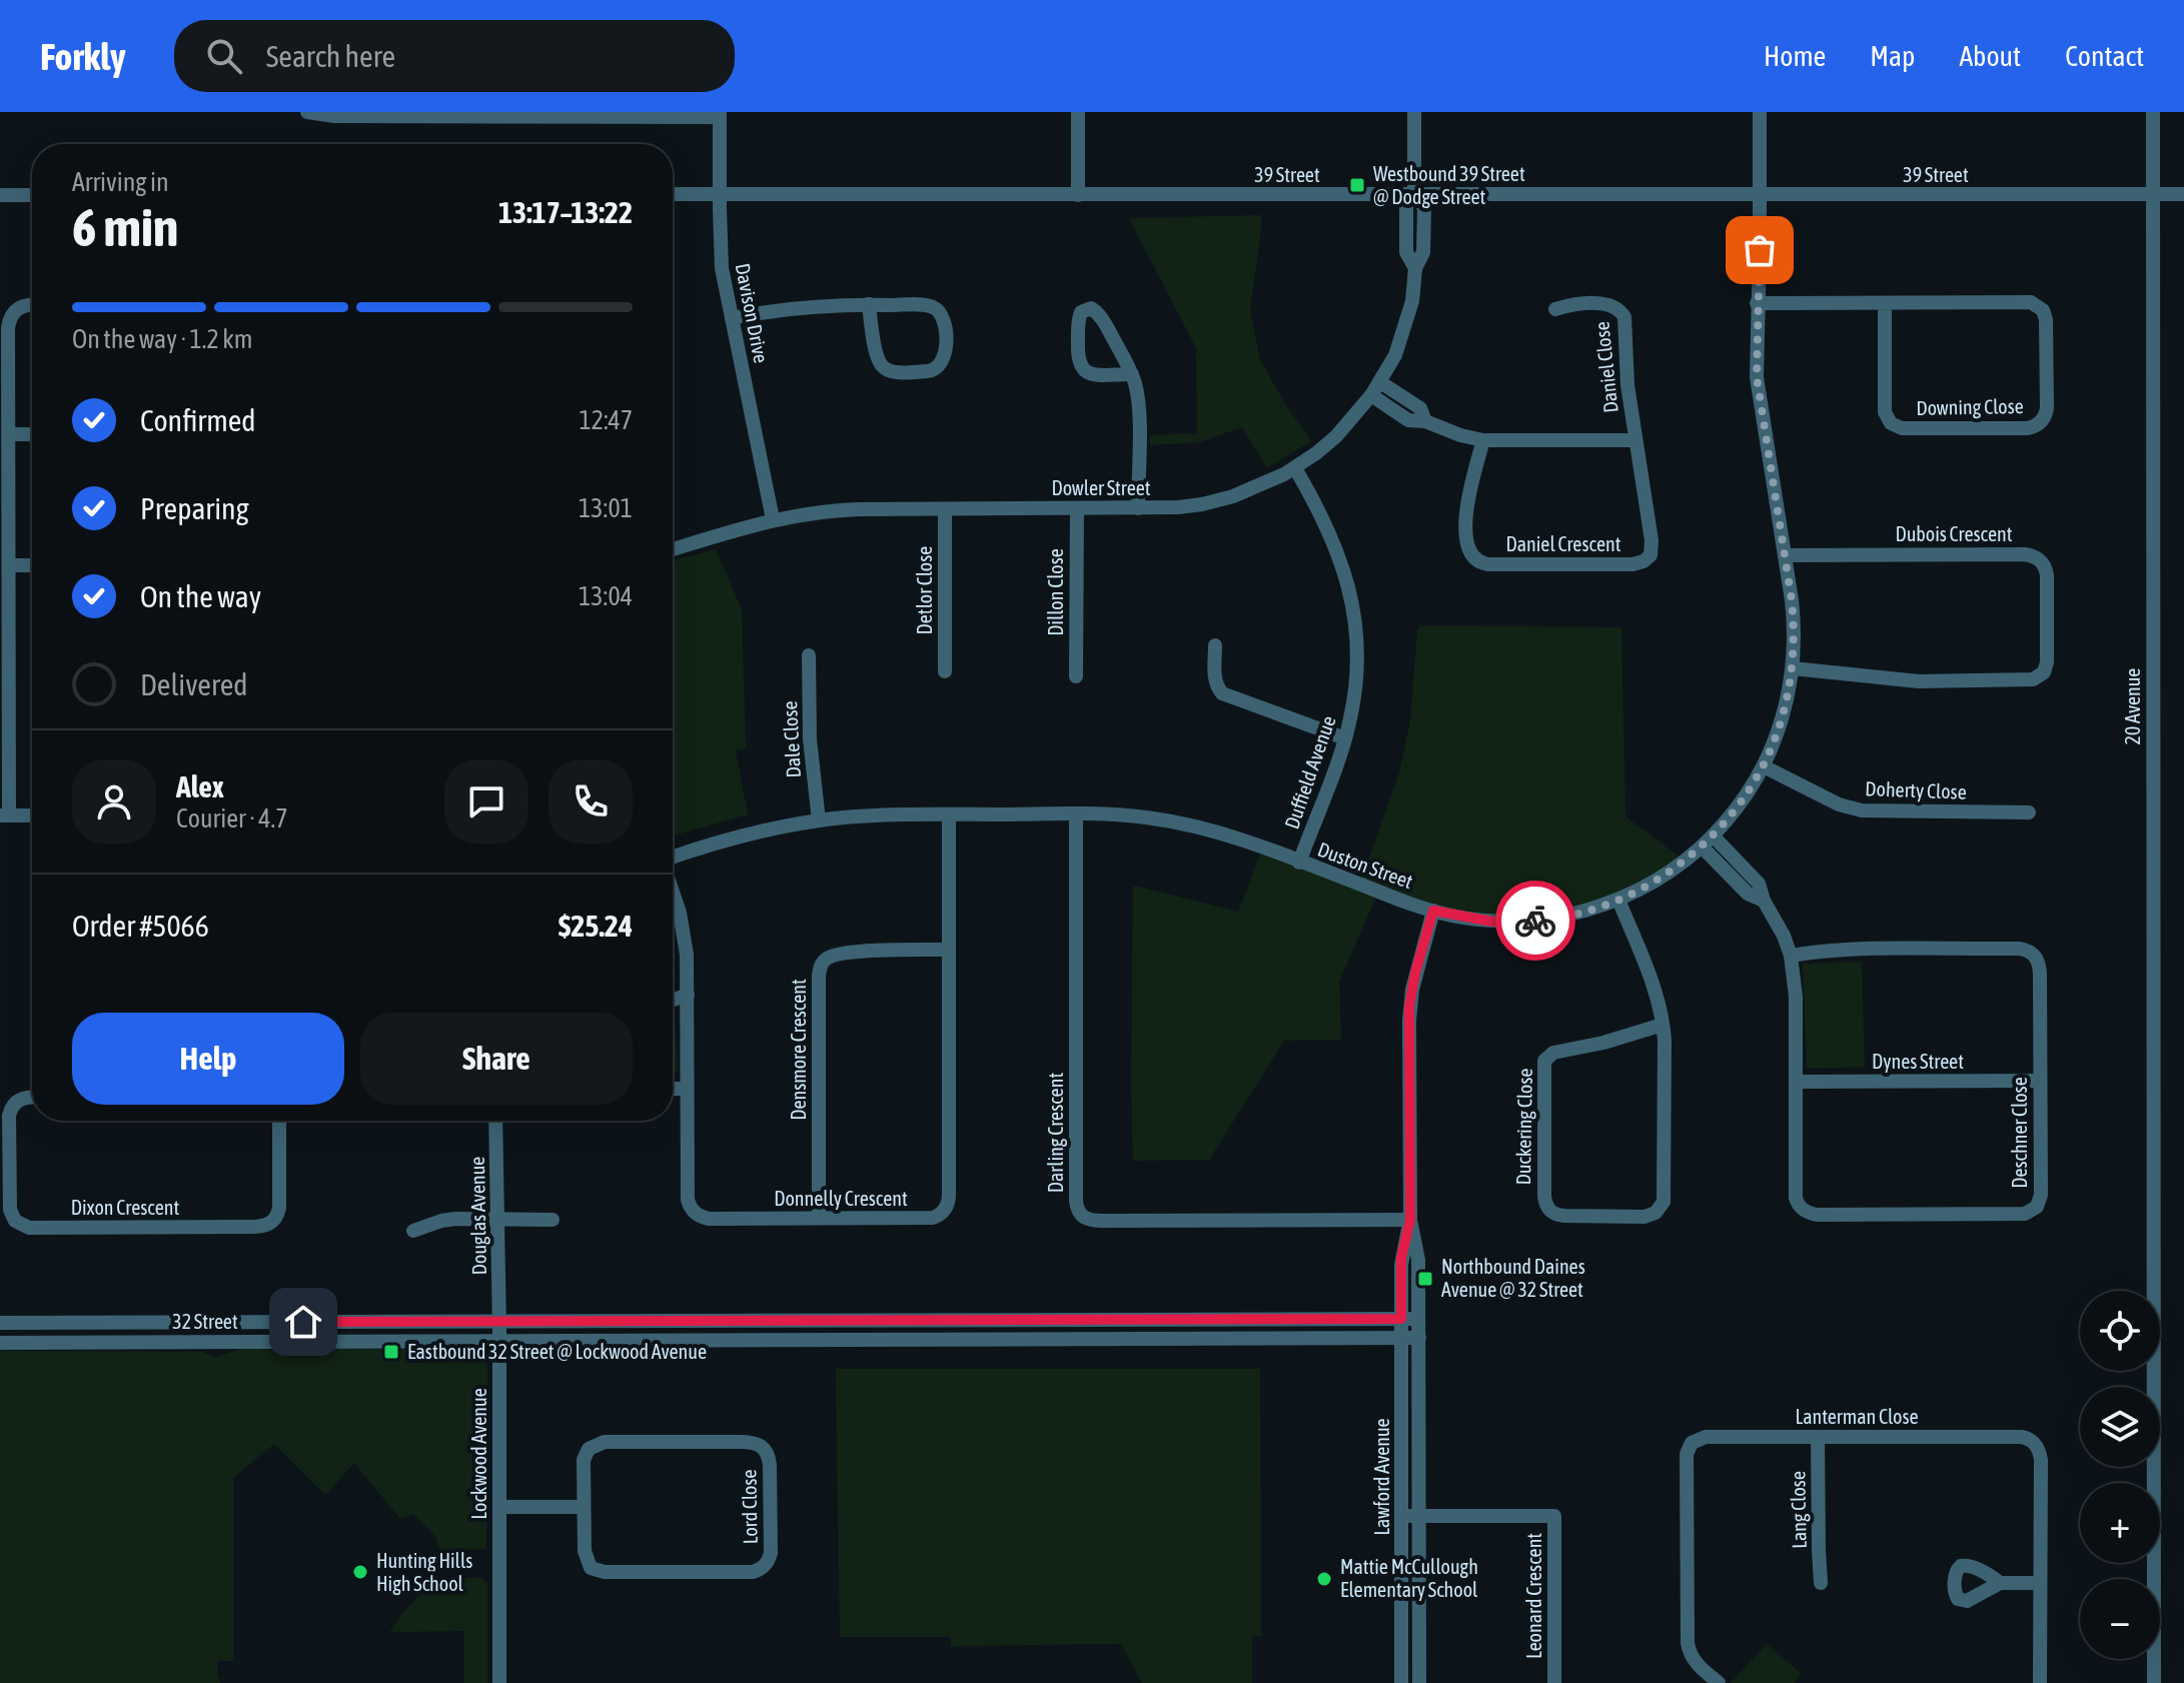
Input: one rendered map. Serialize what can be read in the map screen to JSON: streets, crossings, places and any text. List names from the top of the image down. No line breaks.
{"streets":{"street":["39 Street","Davison Drive","Daniel Close","Downing Close","Dowler Street","Dubois Crescent","Daniel Crescent","Detlor Close","Dillon Close","20 Avenue","Dale Close","Duffield Avenue","Doherty Close","Duston Street","Densmore Crescent","Dynes Street","Duckering Close","Darling Crescent","Deschner Close","Donnelly Crescent","Dixon Crescent","Douglas Avenue","32 Street","Lanterman Close","Lockwood Avenue","Lawford Avenue","Lord Close","Lang Close","Leonard Crescent"]},"crossings":[["39 Street","Davison Drive"],["39 Street","Dowler Street"],["39 Street","20 Avenue"],["39 Street","Duston Street"],["Davison Drive","Dowler Street"],["Daniel Close","Daniel Crescent"],["Downing Close","Duston Street"],["Dowler Street","Detlor Close"],["Dowler Street","Dillon Close"],["Dowler Street","Duffield Avenue"],["Dubois Crescent","Duston Street"],["Dale Close","Duston Street"],["Duffield Avenue","Duston Street"],["Doherty Close","Duston Street"],["Duston Street","Duckering Close"],["Duston Street","Darling Crescent"],["Duston Street","Deschner Close"],["Duston Street","Donnelly Crescent"],["Densmore Crescent","Donnelly Crescent"],["Dynes Street","Deschner Close"],["Darling Crescent","Lawford Avenue"],["Douglas Avenue","32 Street"],["Douglas Avenue","Lockwood Avenue"],["32 Street","Lockwood Avenue"],["32 Street","Lawford Avenue"],["Lanterman Close","Lang Close"],["Lawford Avenue","Leonard Crescent"]],"places":{"transit":["Westbound 39 Street @ Dodge Street","Northbound Daines Avenue @ 32 Street","Eastbound 32 Street @ Lockwood Avenue"],"other":["Hunting Hills High School","Mattie McCullough Elementary School"]},"page":{"header":"Forkly","search":"Search here","nav":["Home","Map","About","Contact"],"heading":["6 min","Arriving in","13:17–13:22"],"panel":["Alex","Courier · 4.7","Order #5066","$25.24"],"bar":"On the way · 1.2 km","list":[["Confirmed","12:47"],["Preparing","13:01"],["On the way","13:04"],"Delivered"],"buttons":["Help","Share"],"map_buttons":["+","−"]}}
